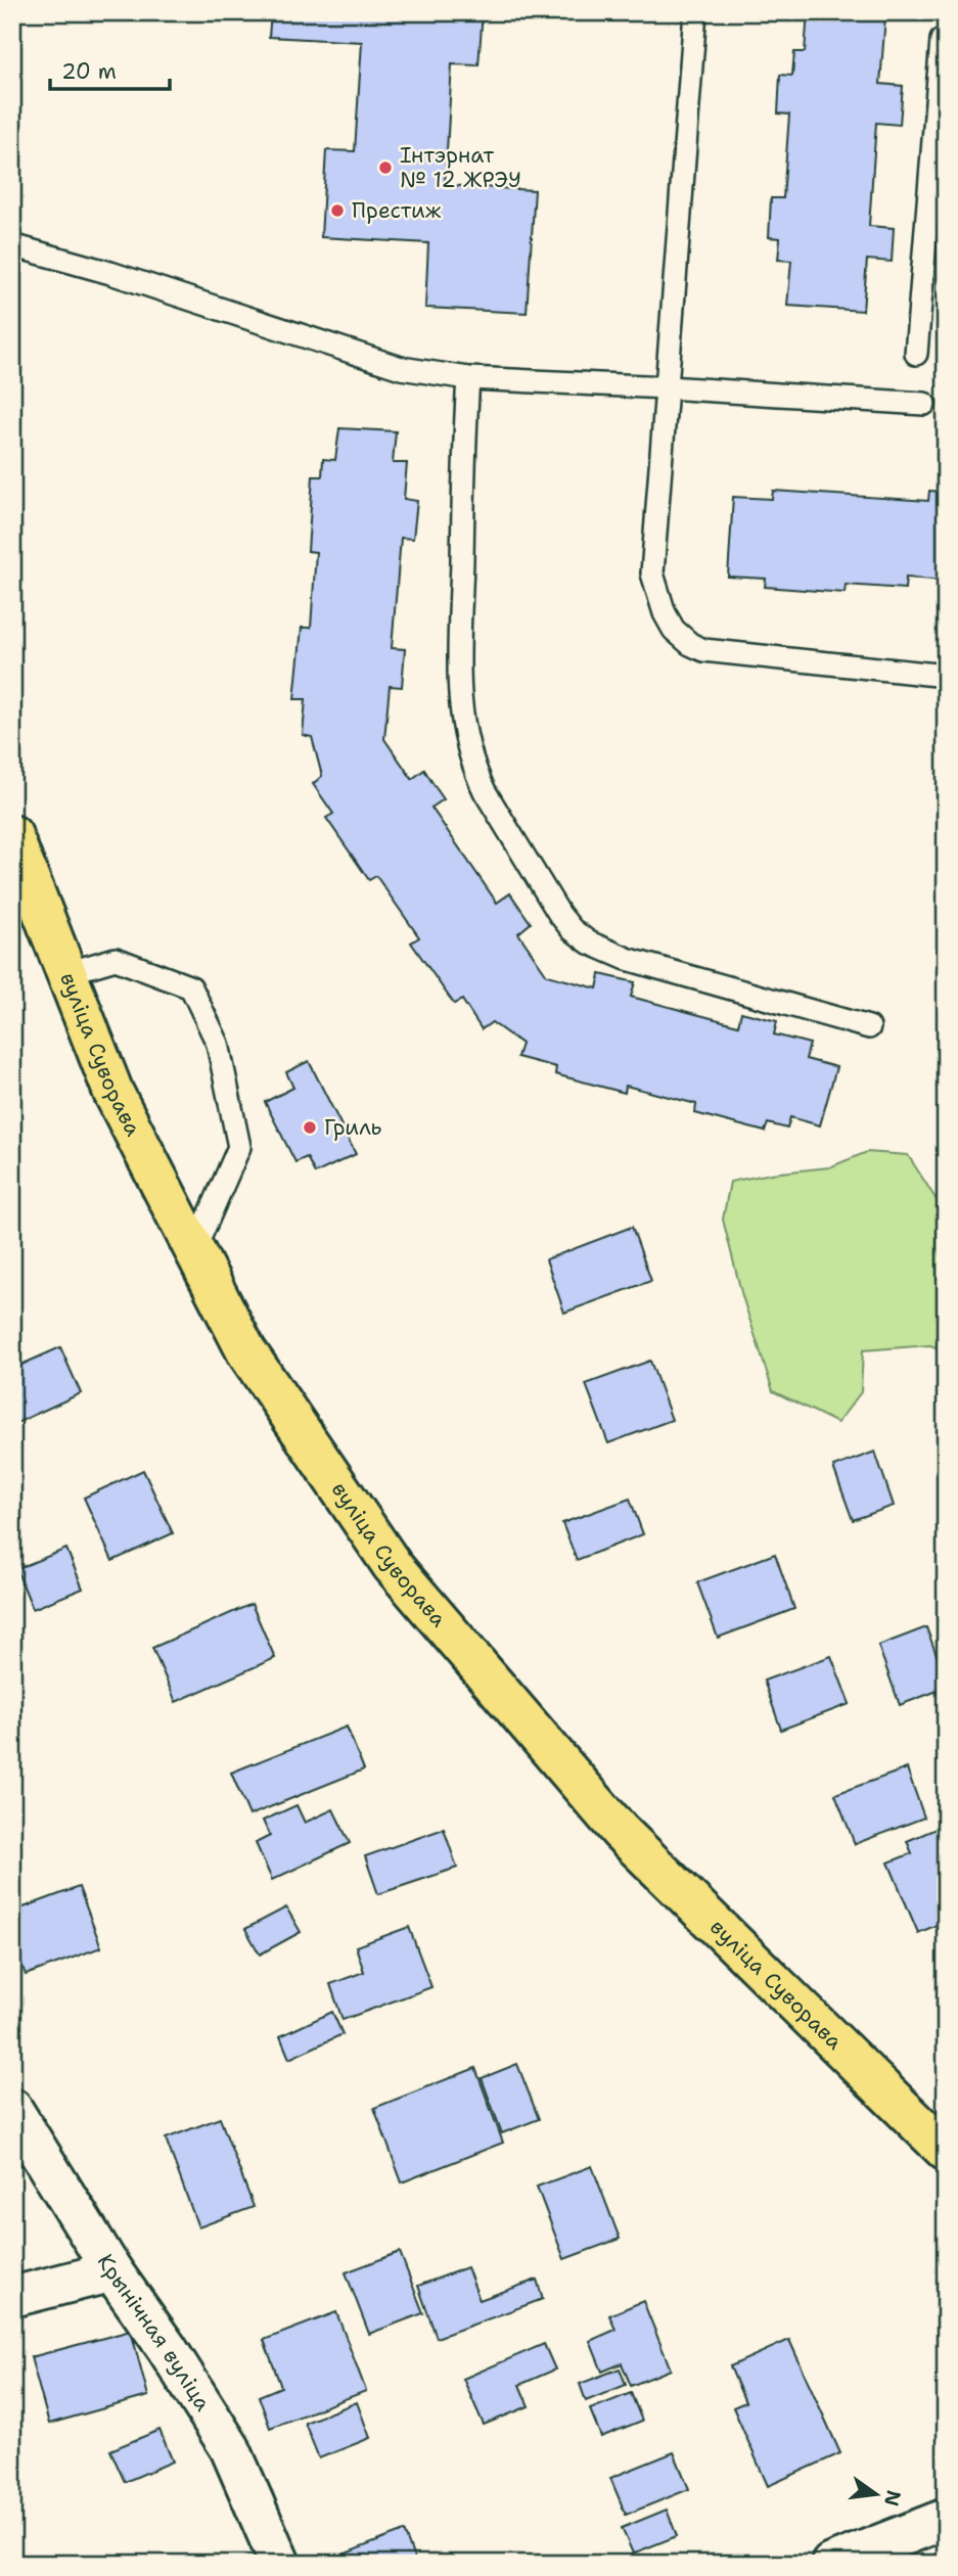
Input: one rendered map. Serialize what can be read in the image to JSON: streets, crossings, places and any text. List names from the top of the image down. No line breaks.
{"streets":{"main road":["вуліца Суворава"],"street":["Крынічная вуліца"]},"places":["Інтэрнат № 12 ЖРЭУ","Престиж","Гриль"],"scale_bar":"20 m","north":"right"}
